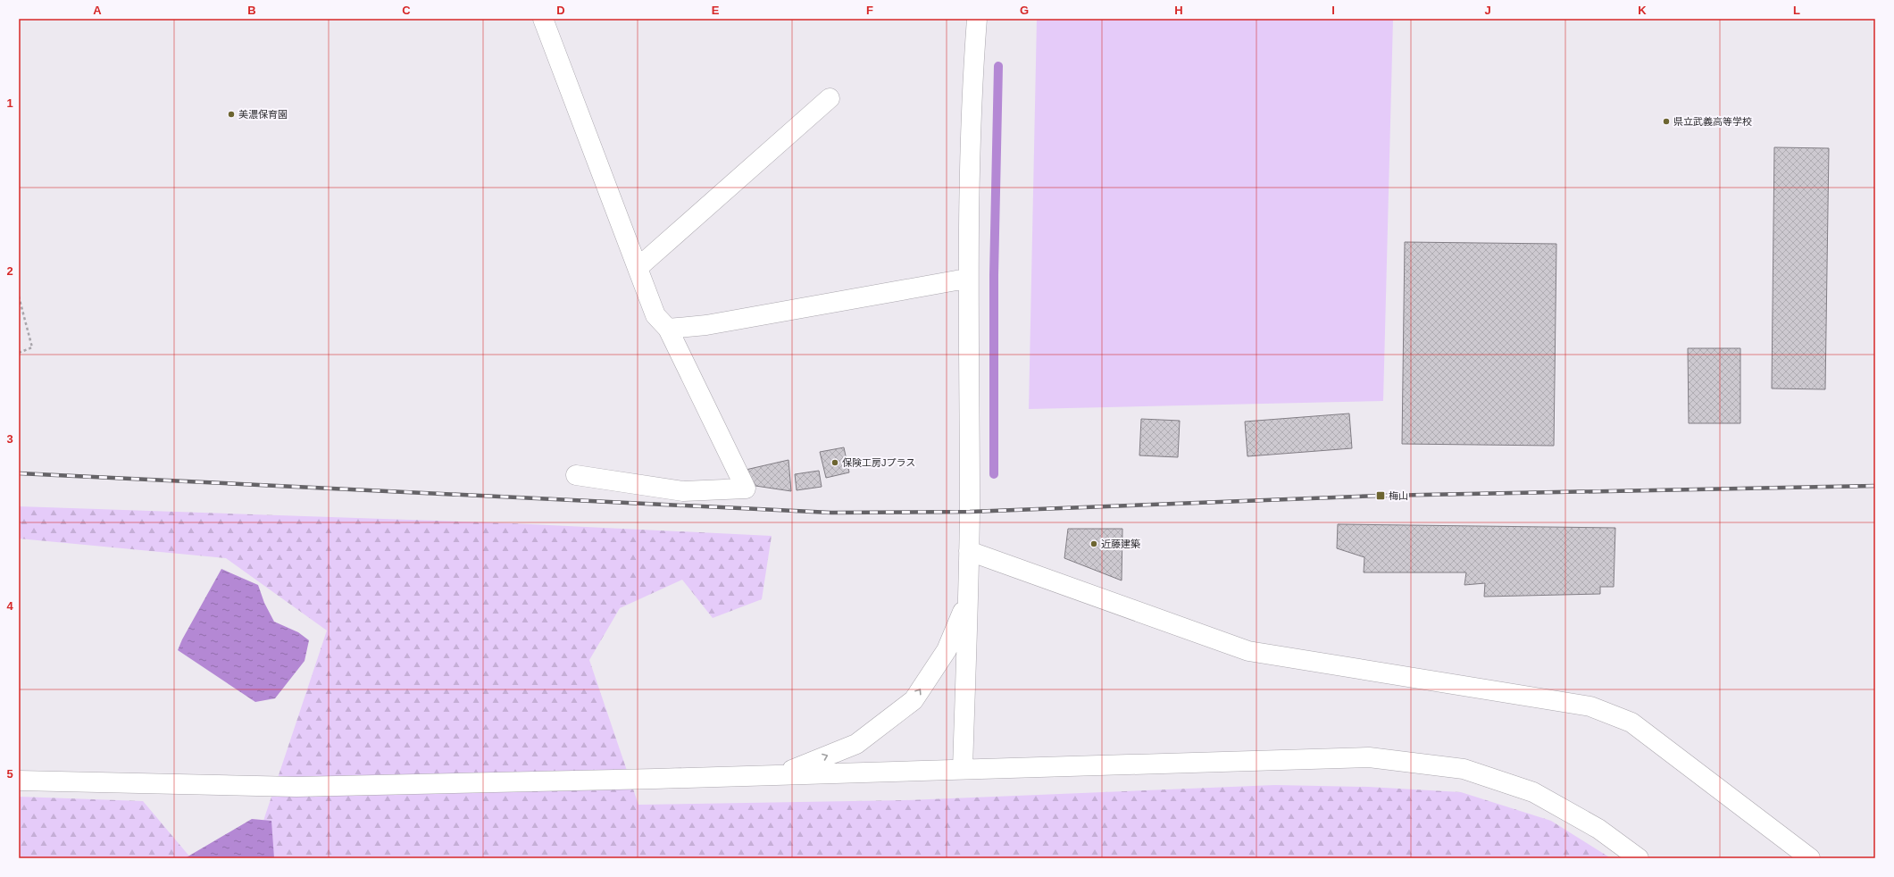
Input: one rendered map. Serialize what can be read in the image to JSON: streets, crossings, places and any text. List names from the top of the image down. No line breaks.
{"places":{"other":["美濃保育園","県立武義高等学校","保険工房Jプラス","近藤建築"],"transit":["梅山"]},"grid":{"columns":["A","B","C","D","E","F","G","H","I","J","K","L"],"rows":["1","2","3","4","5"]}}
